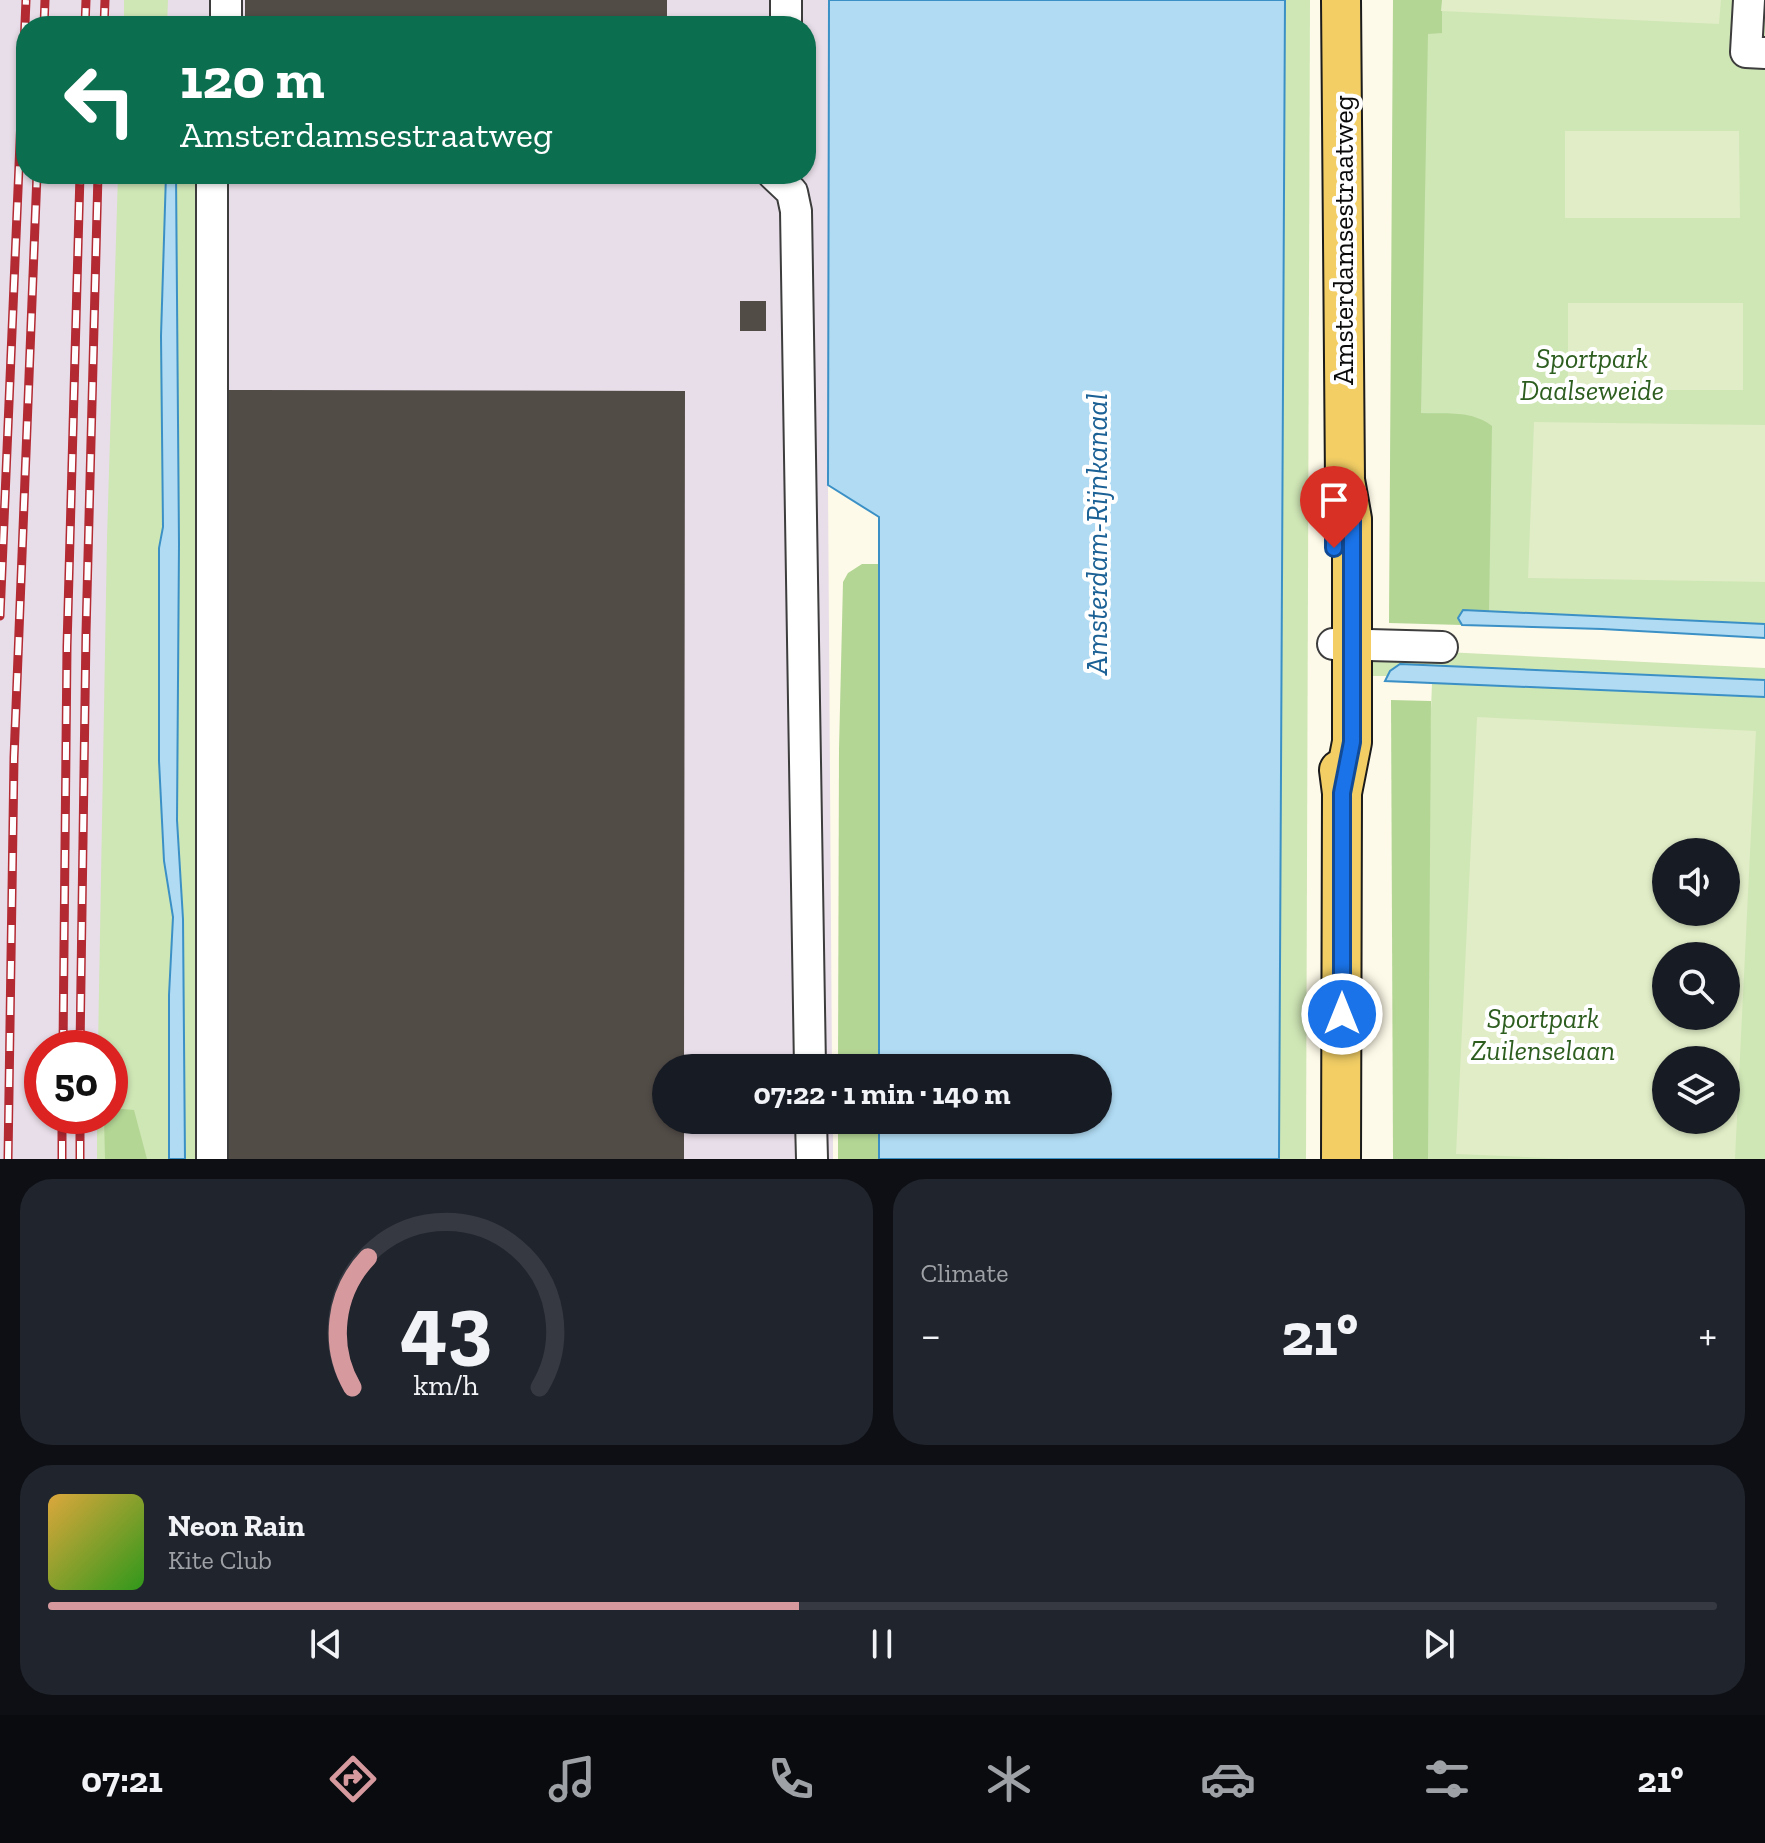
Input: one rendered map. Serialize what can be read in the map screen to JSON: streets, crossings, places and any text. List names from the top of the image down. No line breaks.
{"streets":{"main road":["Amsterdamsestraatweg"]},"water":["Amsterdam-Rijnkanaal"],"parks":["Sportpark Daalseweide","Sportpark Zuilenselaan"],"page":{"turn":["120 m","Amsterdamsestraatweg"],"limit":"50","trip":"07:22 · 1 min · 140 m","tile":"Climate","heat":["−","21°","+"],"song":["Neon Rain","Kite Club"],"tabs":["07:21","21°"],"gauge":["43","km/h"]}}
